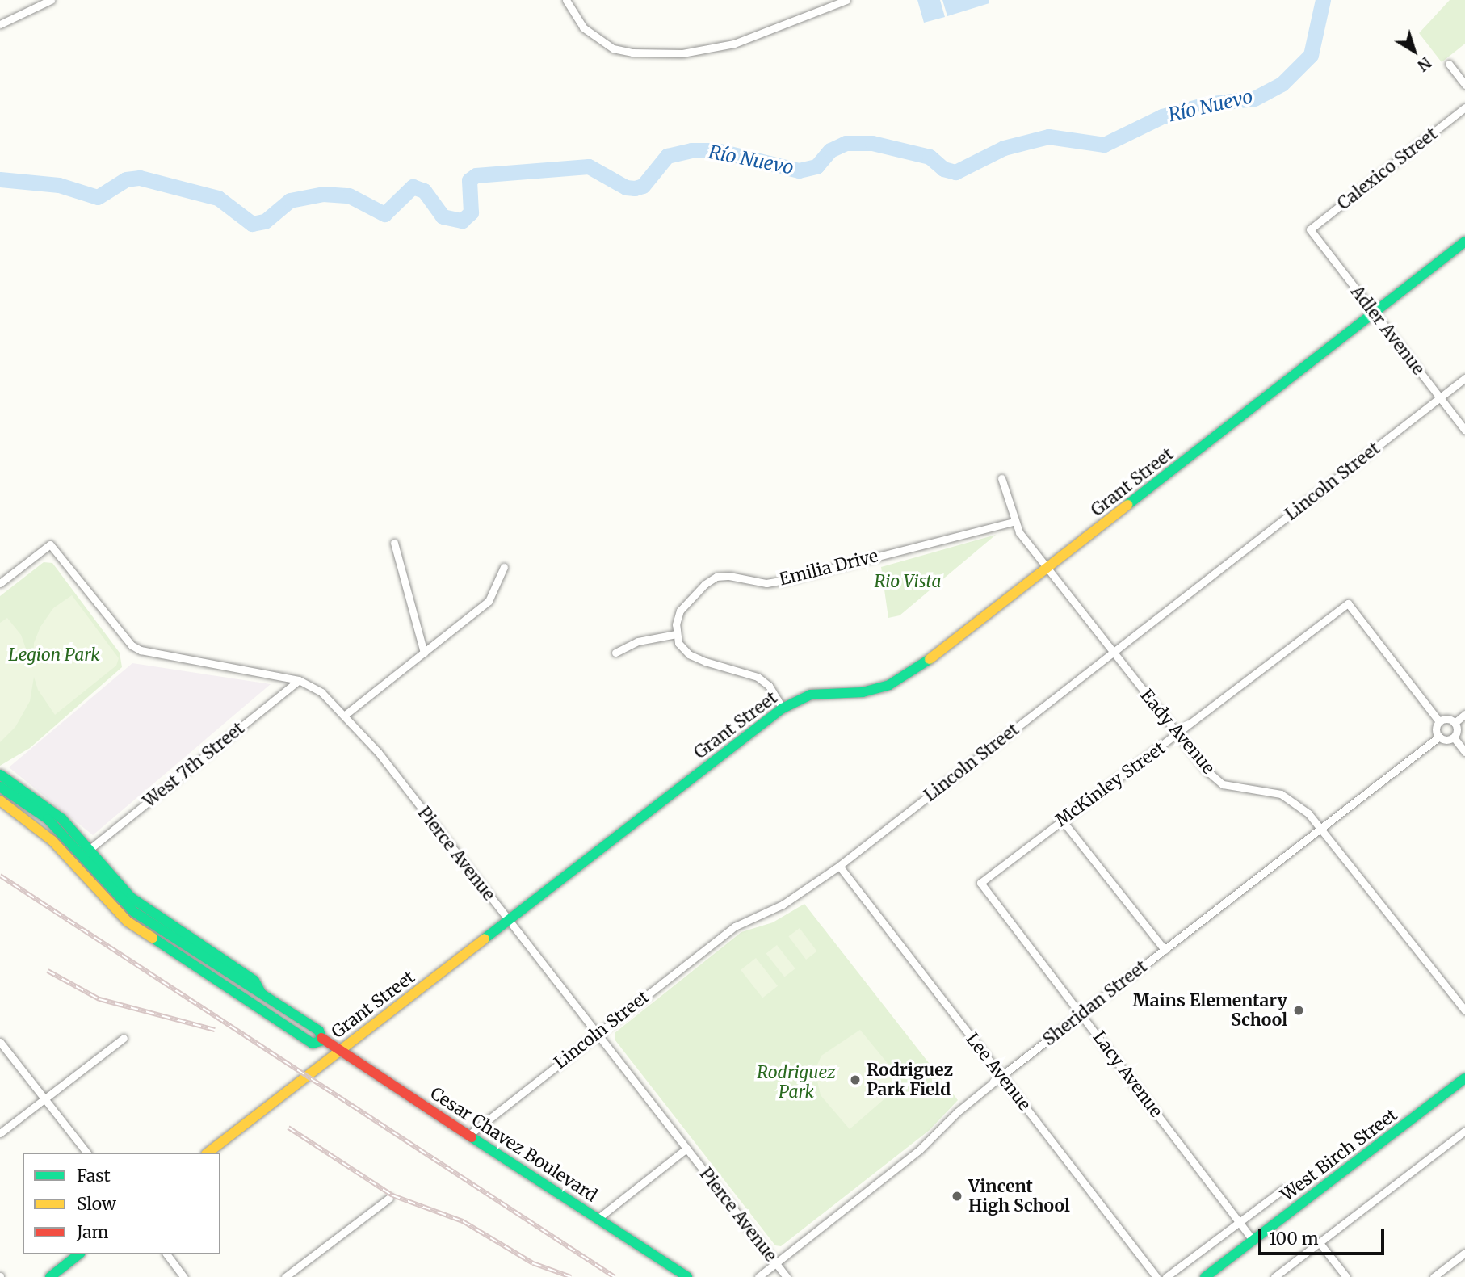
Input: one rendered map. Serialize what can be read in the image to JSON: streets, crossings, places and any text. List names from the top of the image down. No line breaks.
{"streets":{"main road":["Grant Street","Cesar Chavez Boulevard","West Birch Street"],"street":["Calexico Street","Adler Avenue","Lincoln Street","Emilia Drive","Eady Avenue","West 7th Street","McKinley Street","Pierce Avenue","Sheridan Street","Lee Avenue","Lacy Avenue"]},"crossings":[["Calexico Street","Adler Avenue"],["Adler Avenue","Lincoln Street"],["Adler Avenue","Grant Street"],["Lincoln Street","Eady Avenue"],["Lincoln Street","Pierce Avenue"],["Lincoln Street","Lee Avenue"],["Lincoln Street","Cesar Chavez Boulevard"],["Grant Street","Eady Avenue"],["Grant Street","Pierce Avenue"],["Grant Street","Cesar Chavez Boulevard"],["Emilia Drive","Eady Avenue"],["Eady Avenue","McKinley Street"],["Eady Avenue","Sheridan Street"],["West 7th Street","Pierce Avenue"],["McKinley Street","Sheridan Street"],["McKinley Street","Lacy Avenue"],["Pierce Avenue","Sheridan Street"],["Sheridan Street","Lee Avenue"],["Sheridan Street","Lacy Avenue"],["Lacy Avenue","West Birch Street"]],"water":["Río Nuevo"],"parks":["Rio Vista","Legion Park","Rodriguez Park"],"places":["Mains Elementary School","Rodriguez Park Field","Vincent High School"],"legend":["Fast","Slow","Jam"],"scale_bar":"100 m","north":"bottom right"}
